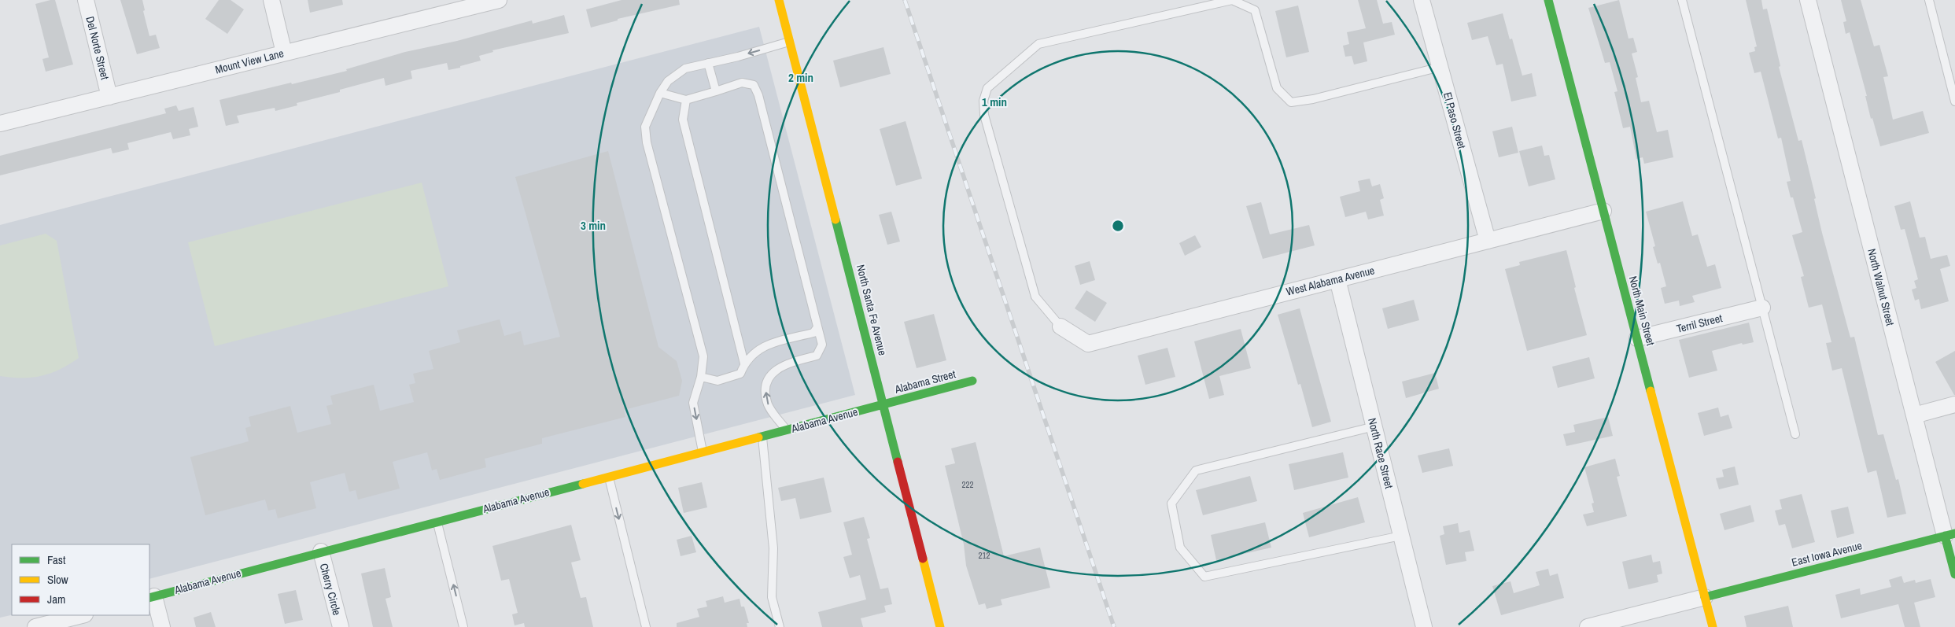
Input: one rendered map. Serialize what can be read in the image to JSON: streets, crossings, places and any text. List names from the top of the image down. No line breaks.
{"streets":{"main road":["North Walnut Street","North Santa Fe Avenue","North Main Street","Alabama Street","Alabama Avenue","East Iowa Avenue"],"street":["Del Norte Street","Mount View Lane","El Paso Street","West Alabama Avenue","Terril Street","North Race Street","Cherry Circle"]},"crossings":[["Del Norte Street","Mount View Lane"],["El Paso Street","West Alabama Avenue"],["West Alabama Avenue","North Main Street"],["West Alabama Avenue","North Race Street"],["North Walnut Street","East Iowa Avenue"],["North Santa Fe Avenue","Alabama Street"],["North Santa Fe Avenue","Alabama Avenue"],["North Main Street","Terril Street"],["North Main Street","East Iowa Avenue"],["Alabama Street","Alabama Avenue"],["Alabama Avenue","Cherry Circle"]],"house_numbers":["222","212"],"legend":["Fast","Slow","Jam"],"rings":["2 min","1 min","3 min"]}
